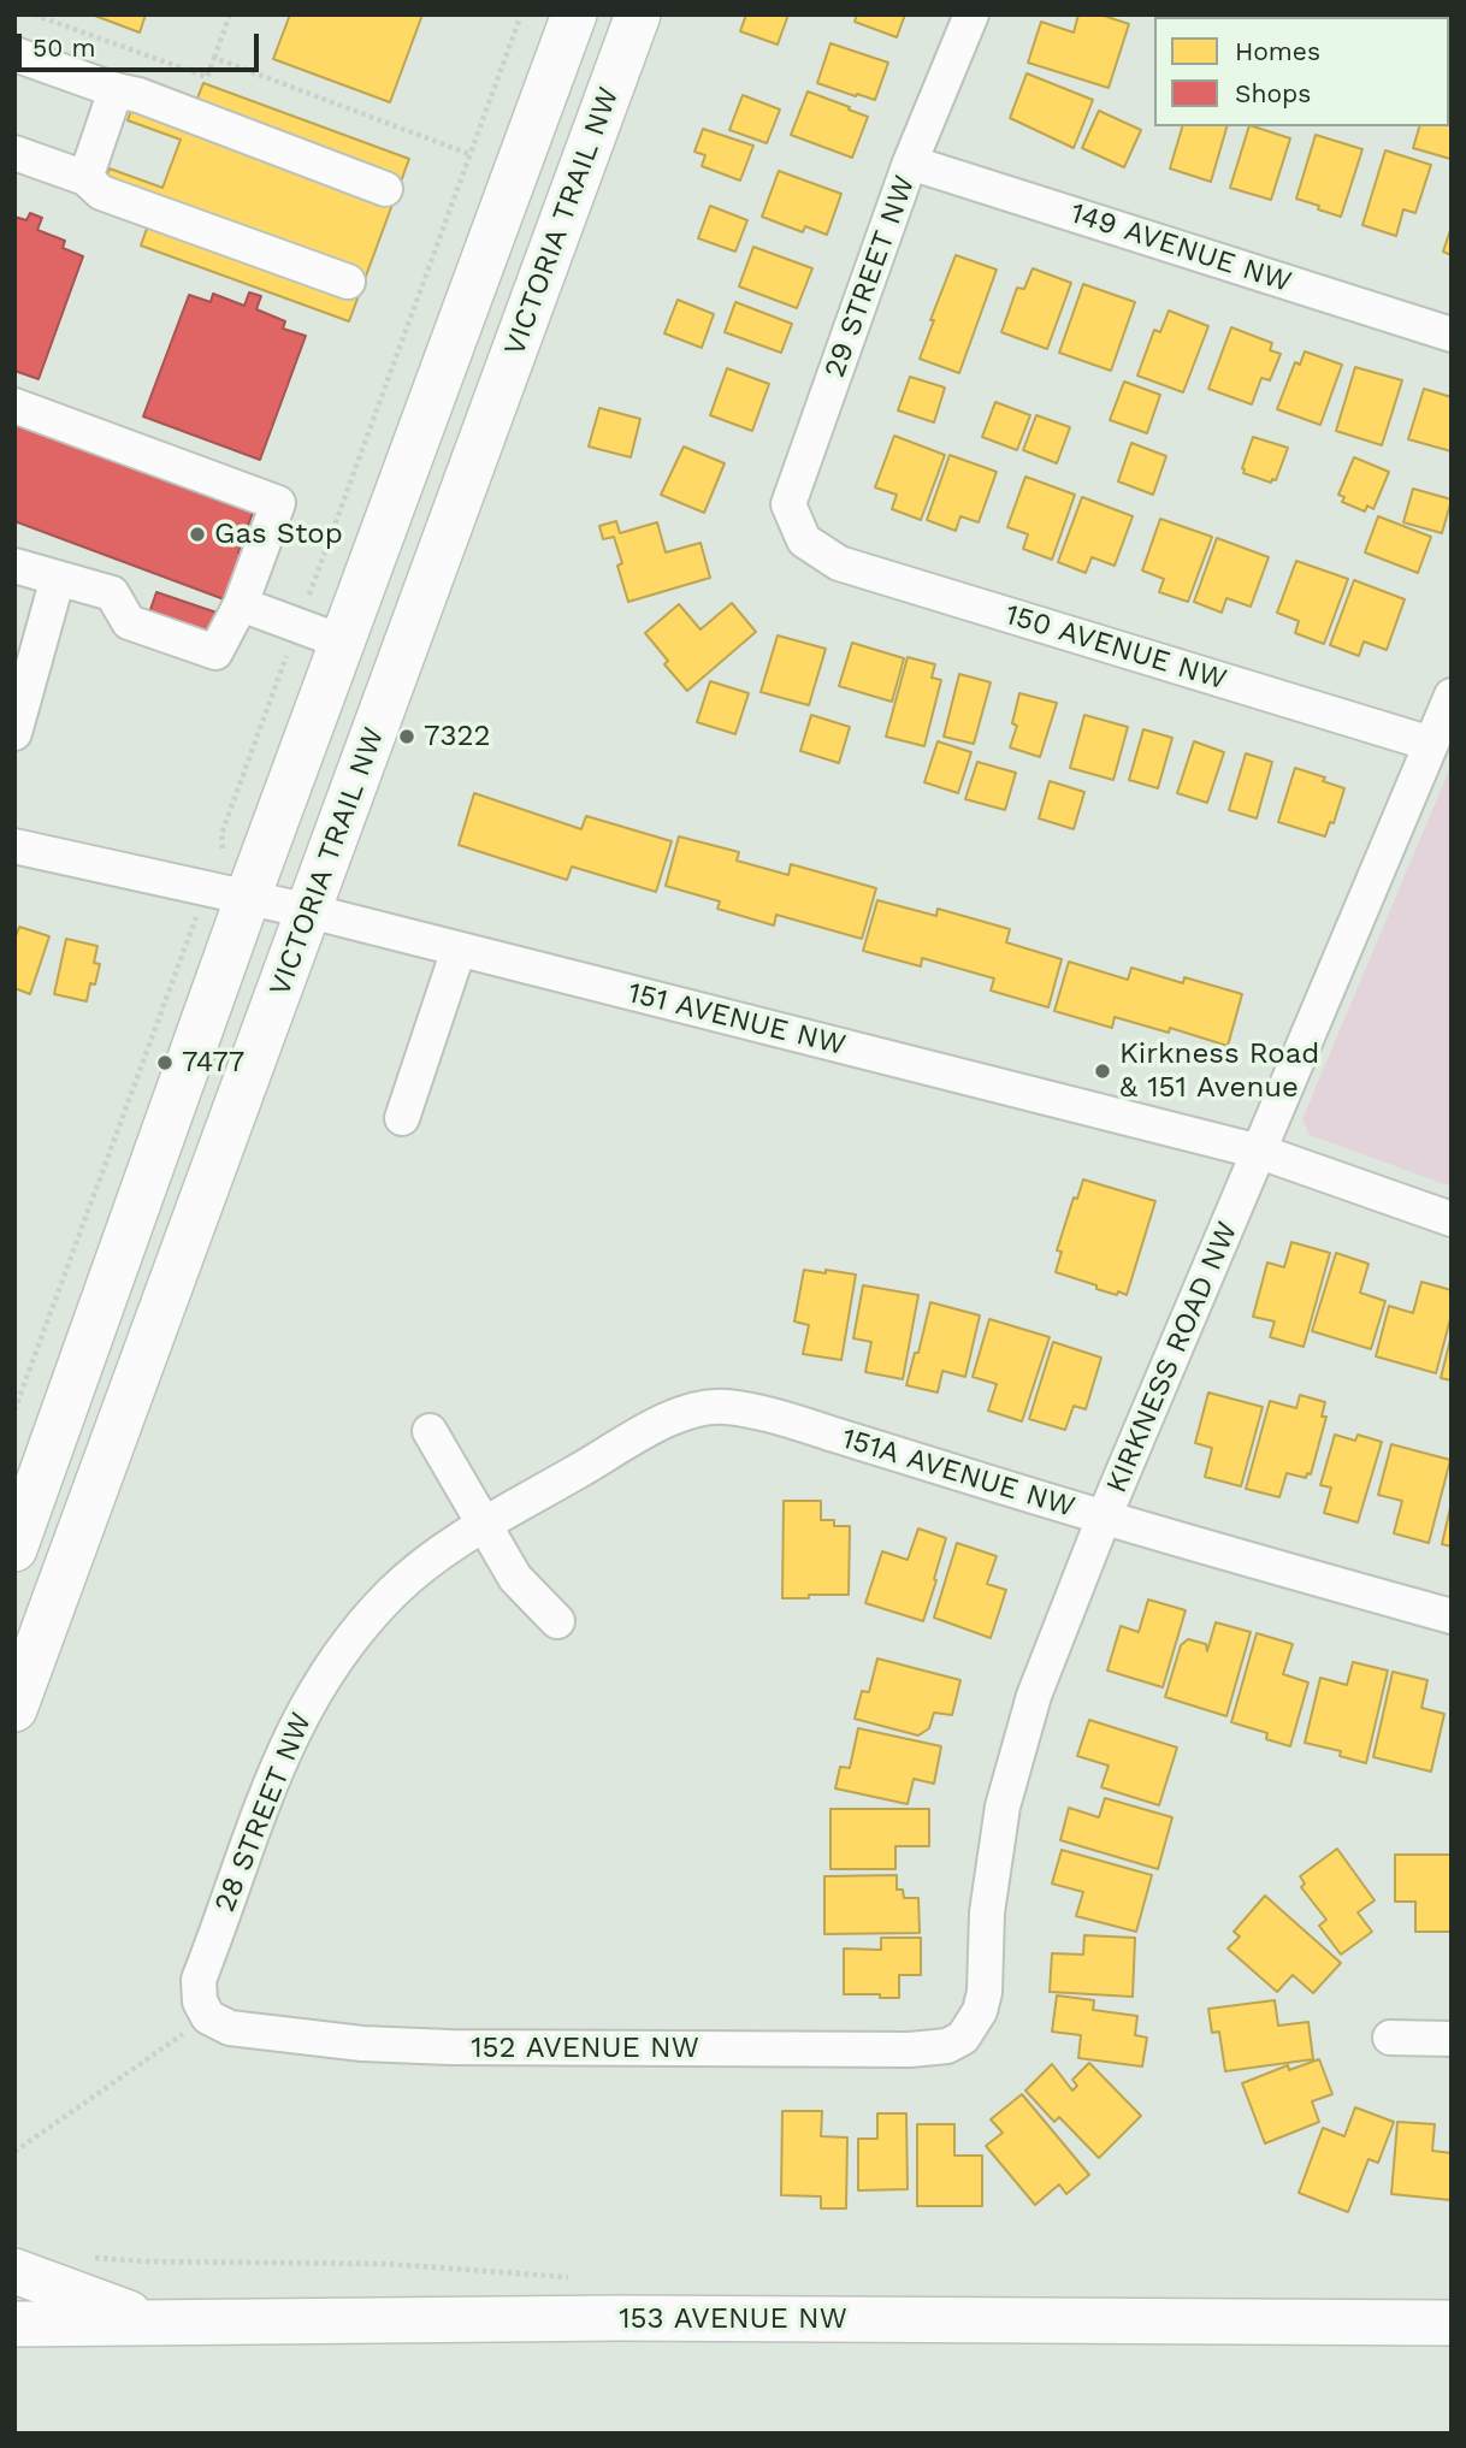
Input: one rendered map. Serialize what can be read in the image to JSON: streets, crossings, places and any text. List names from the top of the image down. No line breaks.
{"streets":{"main road":["VICTORIA TRAIL NW","153 AVENUE NW"],"street":["149 AVENUE NW","29 STREET NW","150 AVENUE NW","151 AVENUE NW","KIRKNESS ROAD NW","151A AVENUE NW","28 STREET NW","152 AVENUE NW"]},"crossings":[["VICTORIA TRAIL NW","151 AVENUE NW"],["149 AVENUE NW","29 STREET NW"],["29 STREET NW","150 AVENUE NW"],["150 AVENUE NW","KIRKNESS ROAD NW"],["151 AVENUE NW","KIRKNESS ROAD NW"],["KIRKNESS ROAD NW","151A AVENUE NW"],["KIRKNESS ROAD NW","152 AVENUE NW"],["151A AVENUE NW","28 STREET NW"],["28 STREET NW","152 AVENUE NW"]],"places":["Gas Stop","7322","7477","Kirkness Road & 151 Avenue"],"legend":["Homes","Shops"],"scale_bar":"50 m"}
